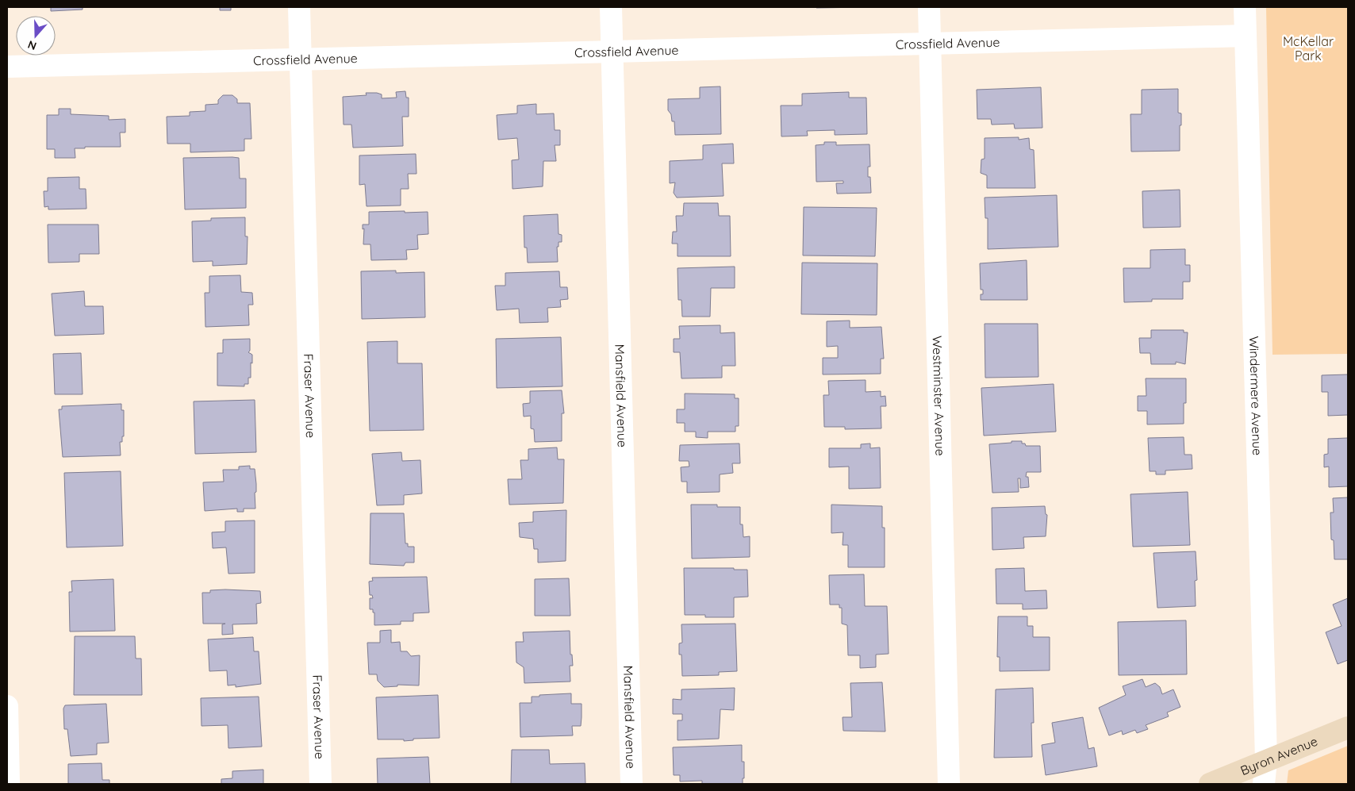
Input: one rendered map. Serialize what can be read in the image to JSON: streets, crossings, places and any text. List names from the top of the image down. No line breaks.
{"streets":{"street":["Crossfield Avenue","Mansfield Avenue","Fraser Avenue","Westminster Avenue","Windermere Avenue","Byron Avenue"]},"crossings":[["Crossfield Avenue","Mansfield Avenue"],["Crossfield Avenue","Fraser Avenue"],["Crossfield Avenue","Westminster Avenue"],["Crossfield Avenue","Windermere Avenue"],["Windermere Avenue","Byron Avenue"]],"parks":["McKellar Park"],"north":"bottom"}
